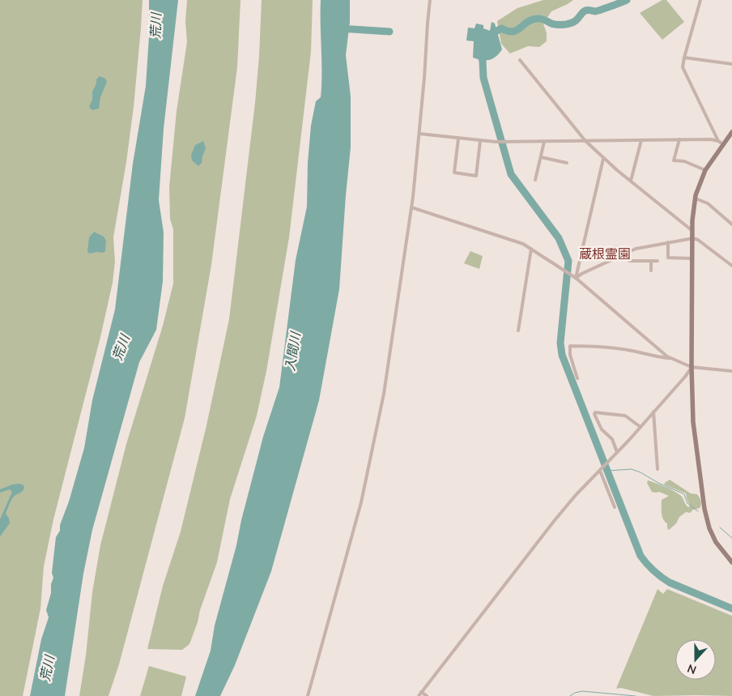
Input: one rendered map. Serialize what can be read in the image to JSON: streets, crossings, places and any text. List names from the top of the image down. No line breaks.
{"districts":["蔵根霊園"],"water":["荒川","入間川"],"north":"bottom"}
